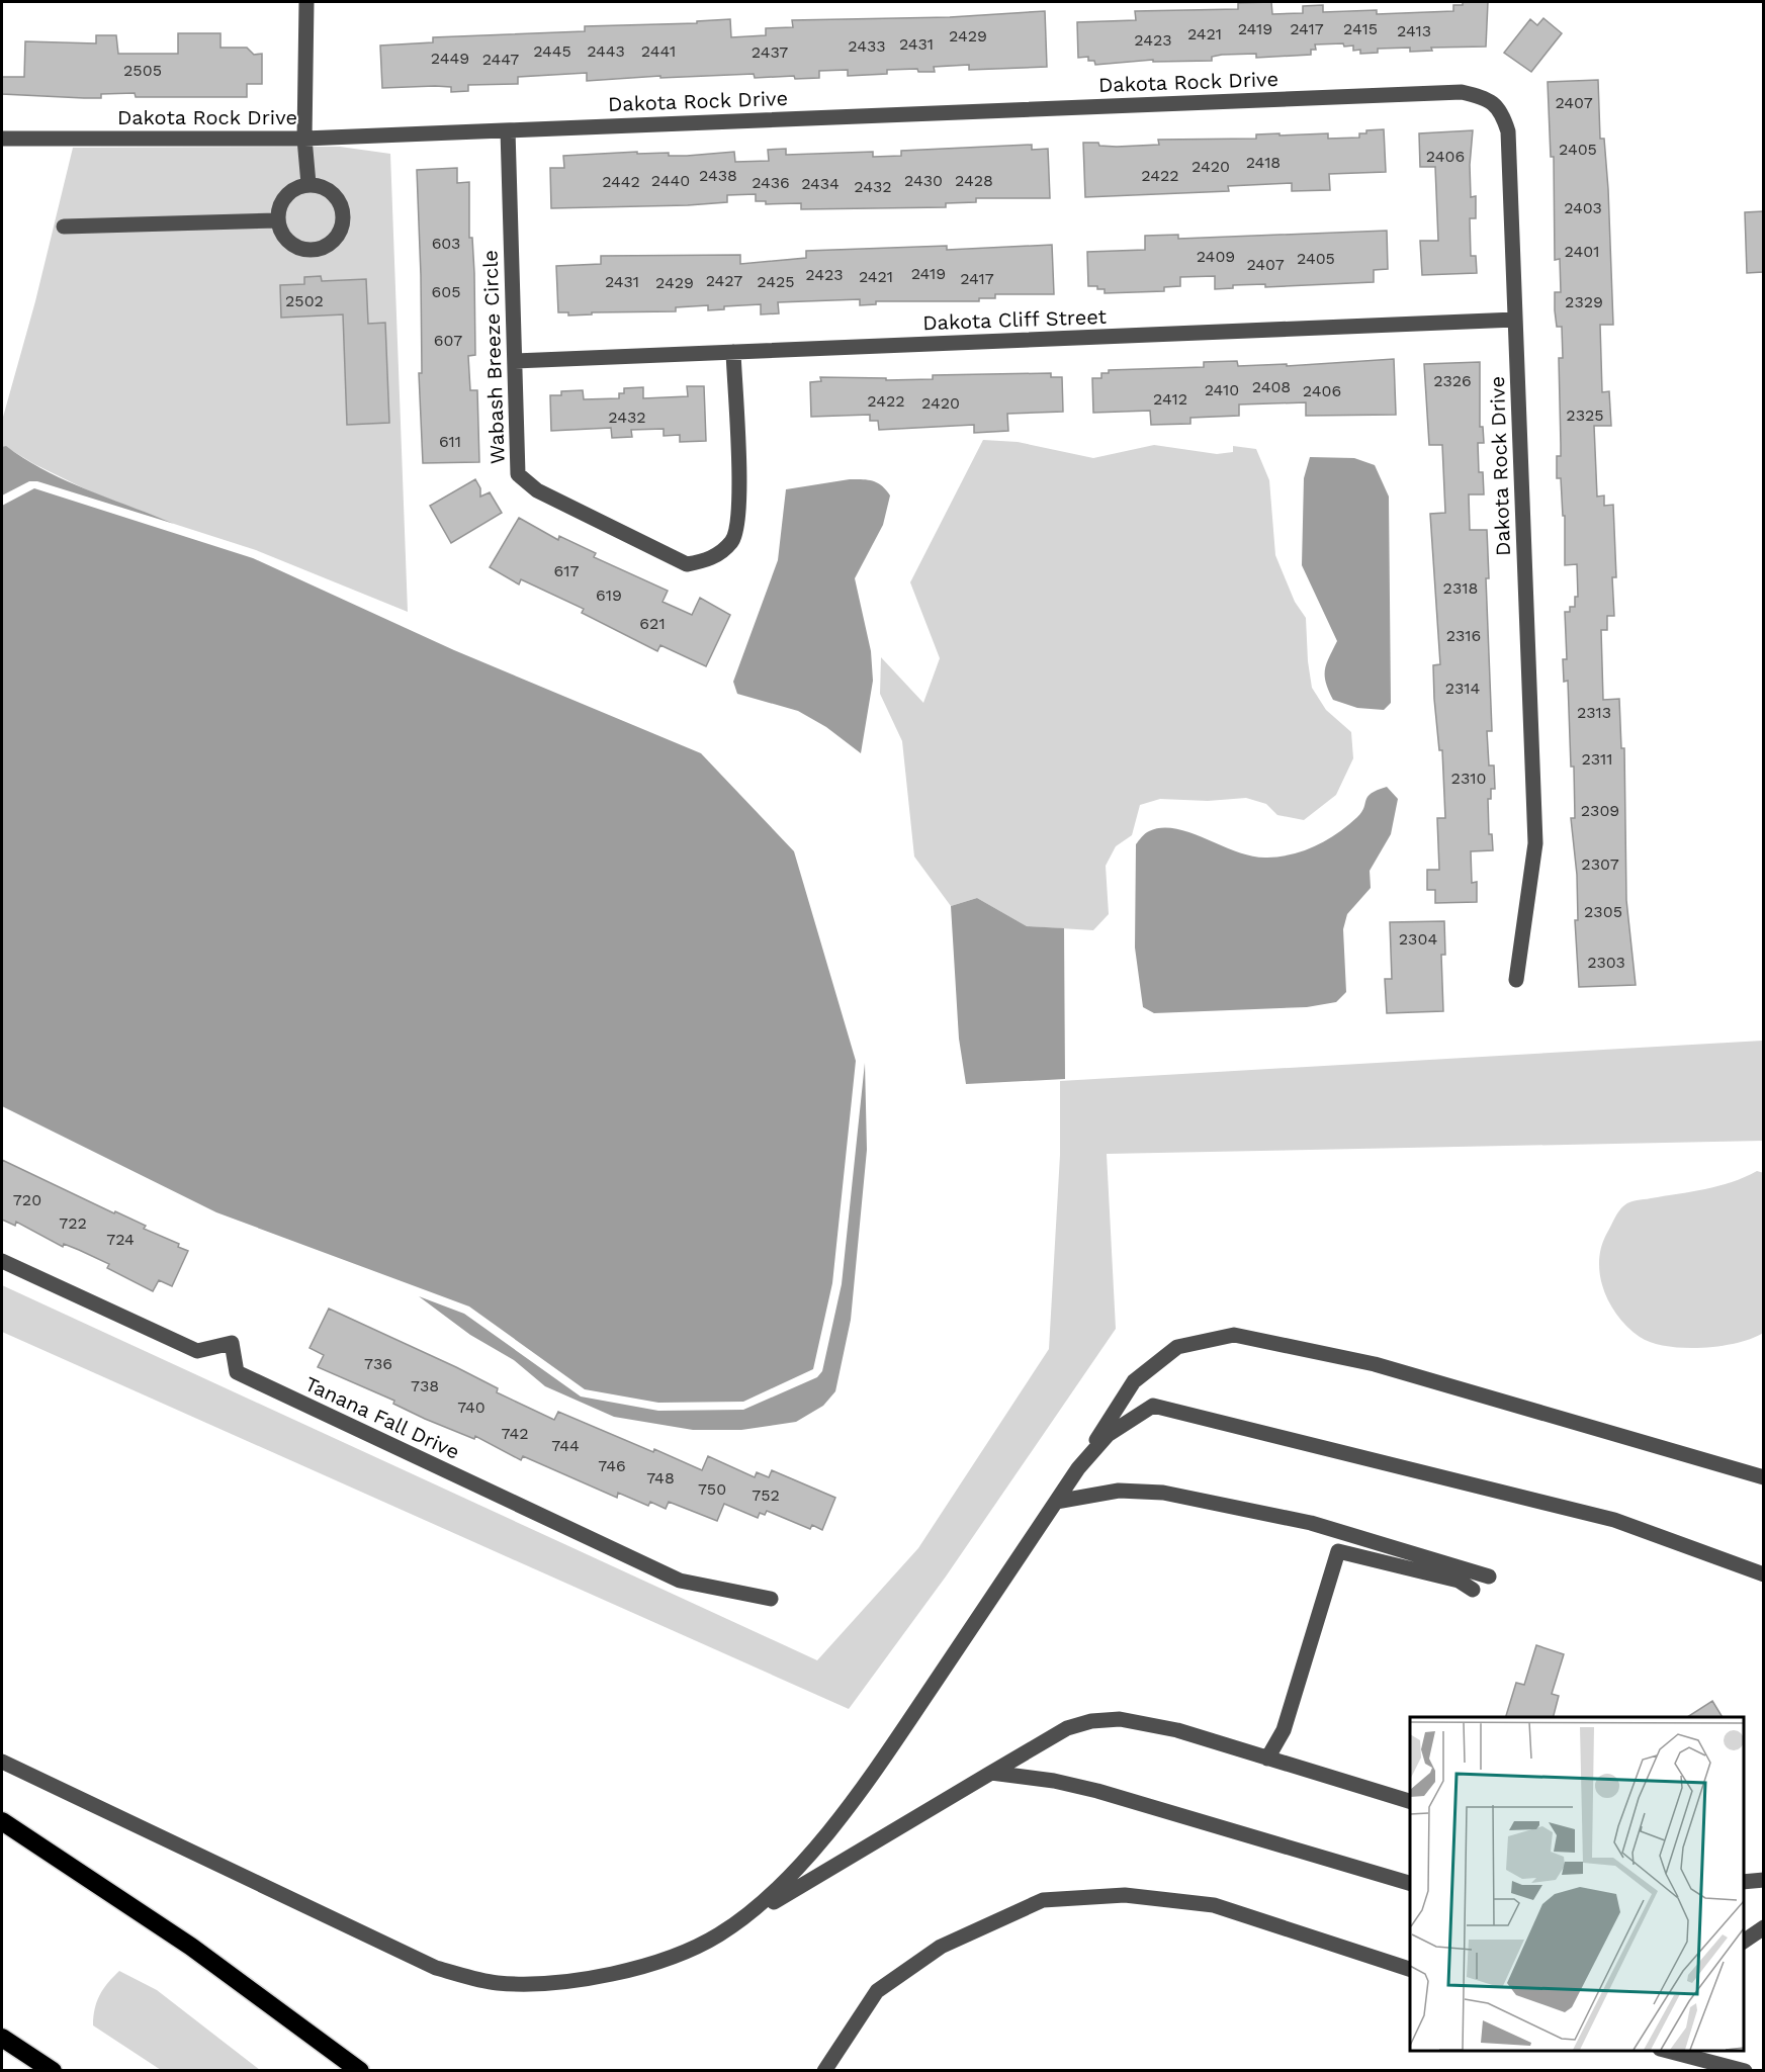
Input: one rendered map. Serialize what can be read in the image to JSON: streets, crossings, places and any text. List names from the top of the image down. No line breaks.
{"streets":{"street":["Dakota Rock Drive","Dakota Cliff Street","Wabash Breeze Circle","Tanana Fall Drive"]},"crossings":[["Dakota Rock Drive","Dakota Cliff Street"],["Dakota Rock Drive","Wabash Breeze Circle"],["Dakota Cliff Street","Wabash Breeze Circle"]],"house_numbers":["2419","2417","2415","2413","2421","2429","2423","2431","2433","2445","2443","2441","2437","2449","2447","2505","2407","2405","2406","2418","2420","2438","2422","2440","2430","2428","2442","2436","2434","2432","2403","603","2401","2409","2405","2407","2419","2423","2421","2417","2427","2431","2425","2429","605","2502","2329","607","2326","2408","2410","2406","2412","2422","2420","2325","2432","611","617","2318","619","621","2316","2314","2313","2311","2310","2309","2307","2305","2304","2303","720","722","724","736","738","740","742","744","746","748","750","752"]}
